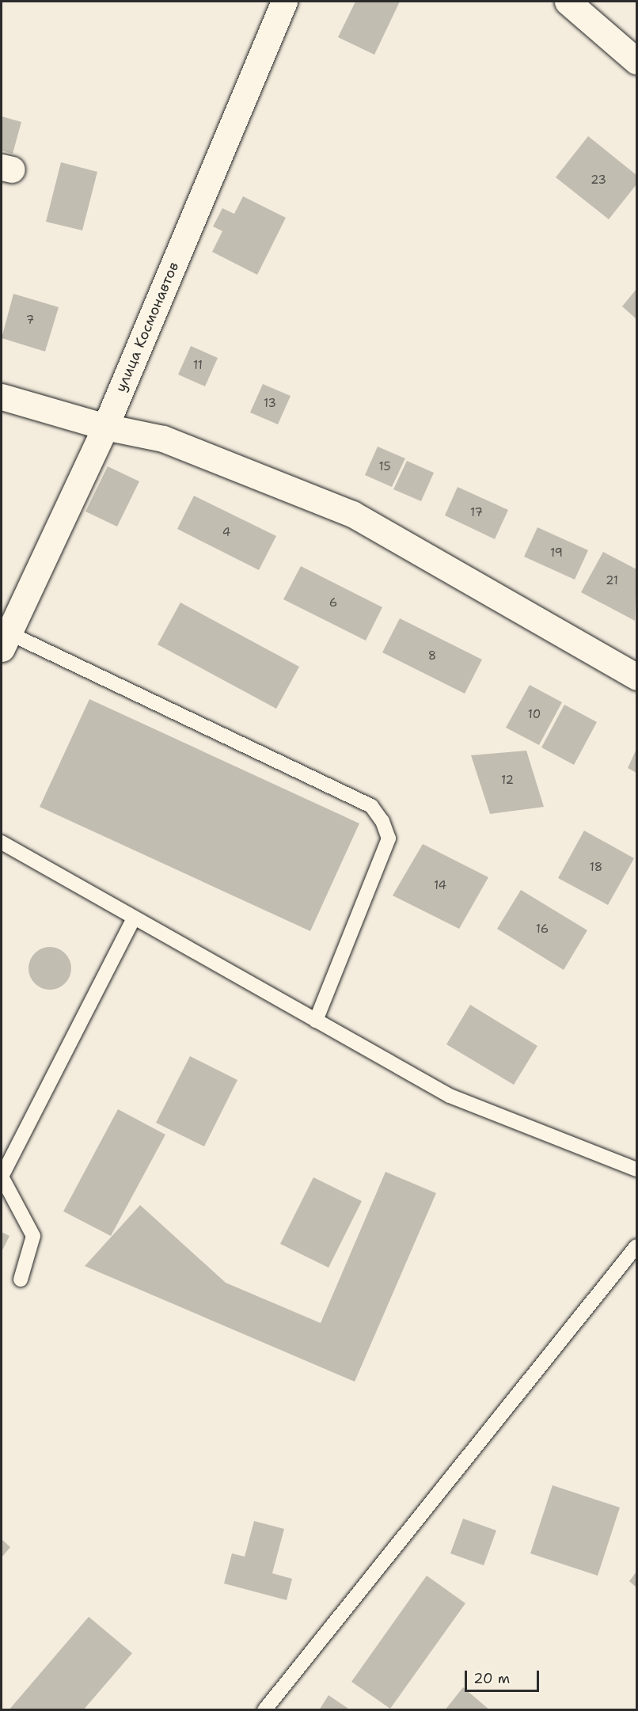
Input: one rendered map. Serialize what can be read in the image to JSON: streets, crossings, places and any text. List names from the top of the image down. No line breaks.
{"streets":{"main road":["улица Космонавтов"]},"house_numbers":["23","7","11","13","15","17","4","19","21","6","8","10","12","18","14","16"],"scale_bar":"20 m"}
